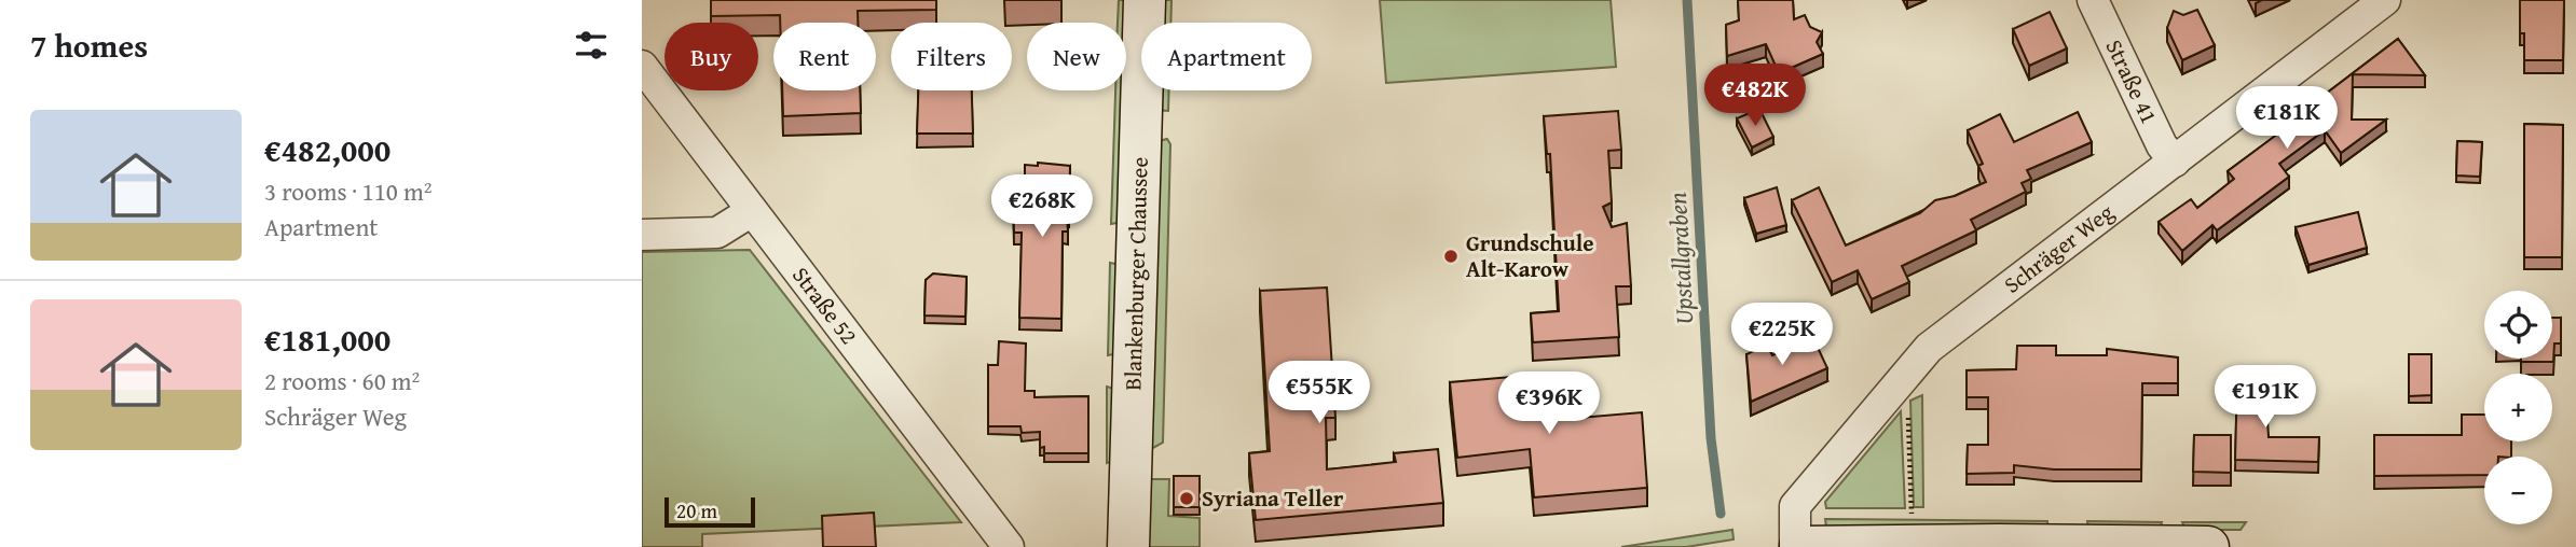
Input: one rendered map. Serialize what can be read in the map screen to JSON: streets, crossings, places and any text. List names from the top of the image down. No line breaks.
{"streets":{"main road":["Blankenburger Chaussee"],"street":["Straße 41","Schräger Weg","Straße 52"]},"crossings":[["Straße 41","Schräger Weg"]],"water":["Upstallgraben"],"places":["Grundschule Alt-Karow","Syriana Teller"],"scale_bar":"20 m","page":{"heading":"7 homes","chip":["Buy","Rent","Filters","New","Apartment"],"price":["€482K","€181K","€268K","€225K","€555K","€191K","€396K"],"list":[{"name":"€482,000","note":"3 rooms · 110 m² · Apartment"},{"name":"€181,000","note":"2 rooms · 60 m² · Schräger Weg"}],"map_buttons":["+","−"],"scale":"20 m"}}
